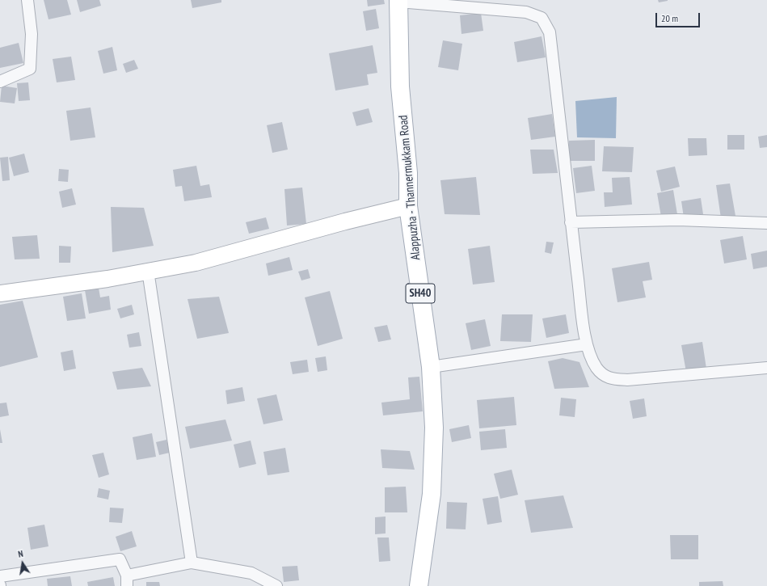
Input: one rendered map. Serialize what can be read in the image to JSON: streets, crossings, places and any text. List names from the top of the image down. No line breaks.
{"streets":{"main road":["Alappuzha - Thannermukkam Road","SH40"]},"scale_bar":"20 m","north":"top"}
